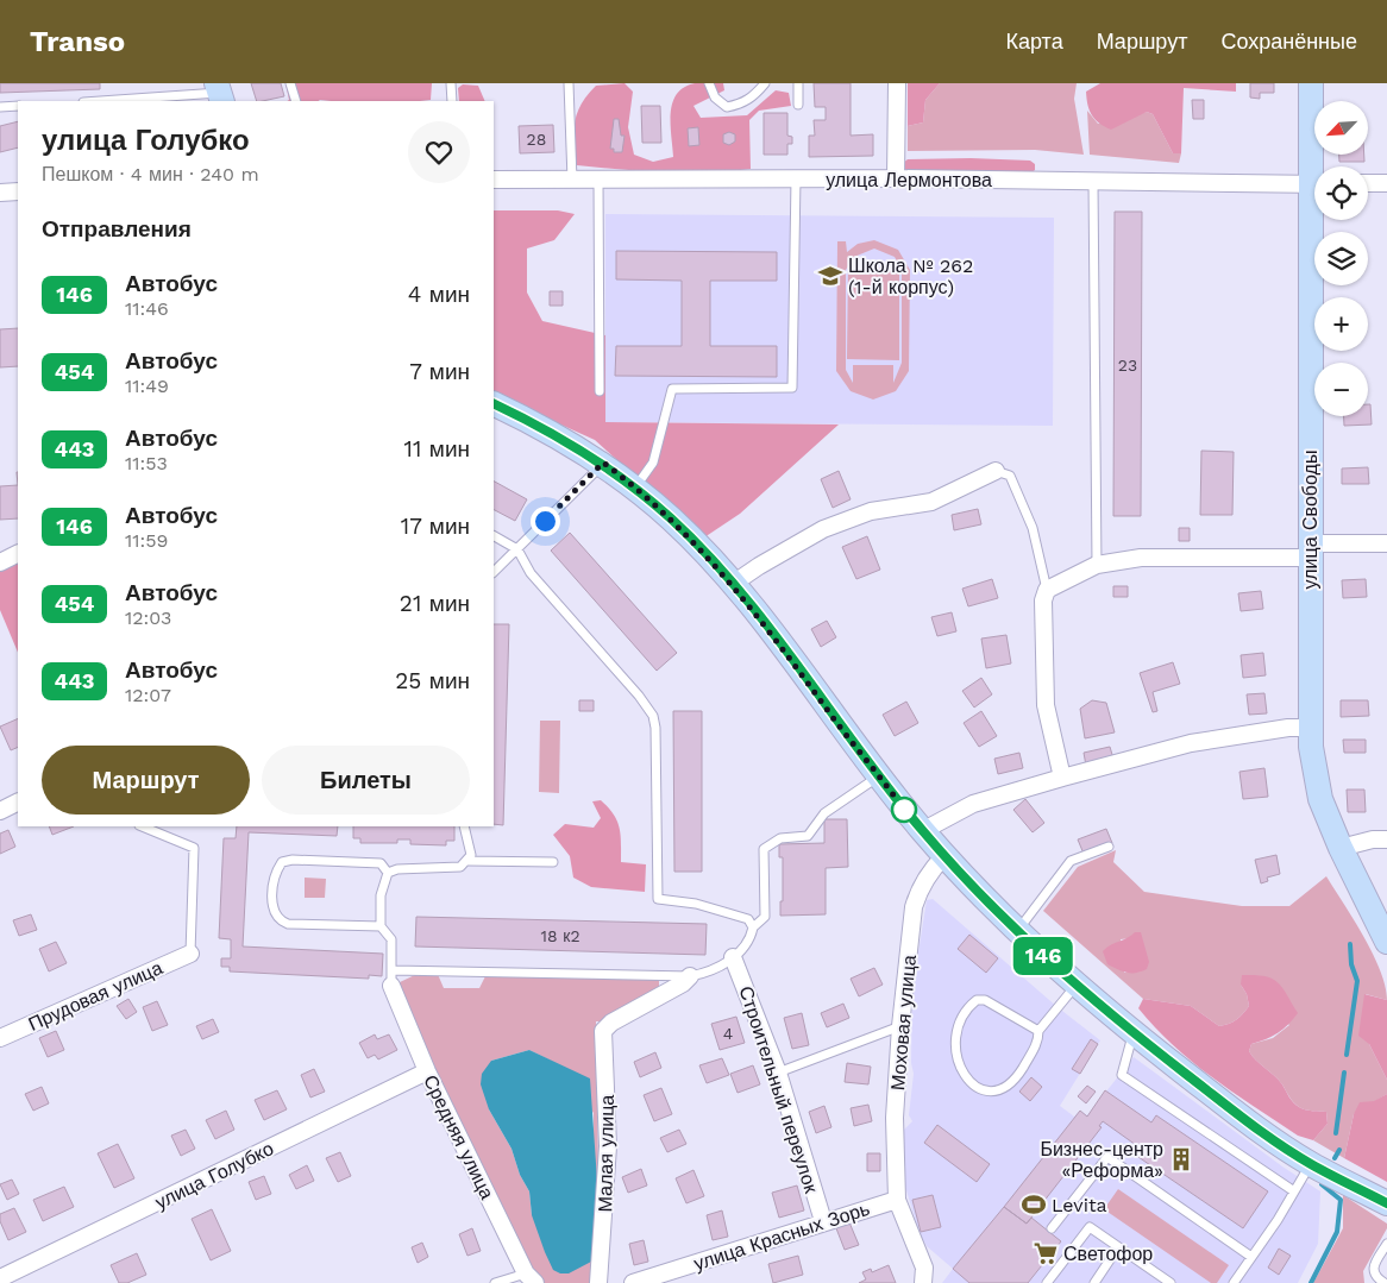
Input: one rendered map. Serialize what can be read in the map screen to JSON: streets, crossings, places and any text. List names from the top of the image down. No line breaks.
{"streets":{"main road":["улица Свободы"],"street":["улица Лермонтова","Прудовая улица","Моховая улица","Строительный переулок","Средняя улица","Малая улица","улица Голубко","улица Красных Зорь"]},"crossings":[["Моховая улица","улица Красных Зорь"],["Строительный переулок","улица Красных Зорь"],["Средняя улица","улица Голубко"]],"places":{"school or university":["Школа № 262 (1-й корпус)"],"building":["Бизнес-центр «Реформа»"],"sports":["Levita"],"supermarket":["Светофор"]},"lines":["bus line 146"],"house_numbers":["28","23","18 к2","4"],"north":"bottom left","page":{"header":"Transo","nav":["Карта","Маршрут","Сохранённые"],"on_map":"146","map_buttons":["+","−"],"heading":[["улица Голубко","Пешком · 4 мин · 240 m"],"Отправления"],"list":[{"mark":"146","name":"Автобус","note":"11:46","value":"4 мин"},{"mark":"454","name":"Автобус","note":"11:49","value":"7 мин"},{"mark":"443","name":"Автобус","note":"11:53","value":"11 мин"},{"mark":"146","name":"Автобус","note":"11:59","value":"17 мин"},{"mark":"454","name":"Автобус","note":"12:03","value":"21 мин"},{"mark":"443","name":"Автобус","note":"12:07","value":"25 мин"}],"buttons":["Маршрут","Билеты"]}}
